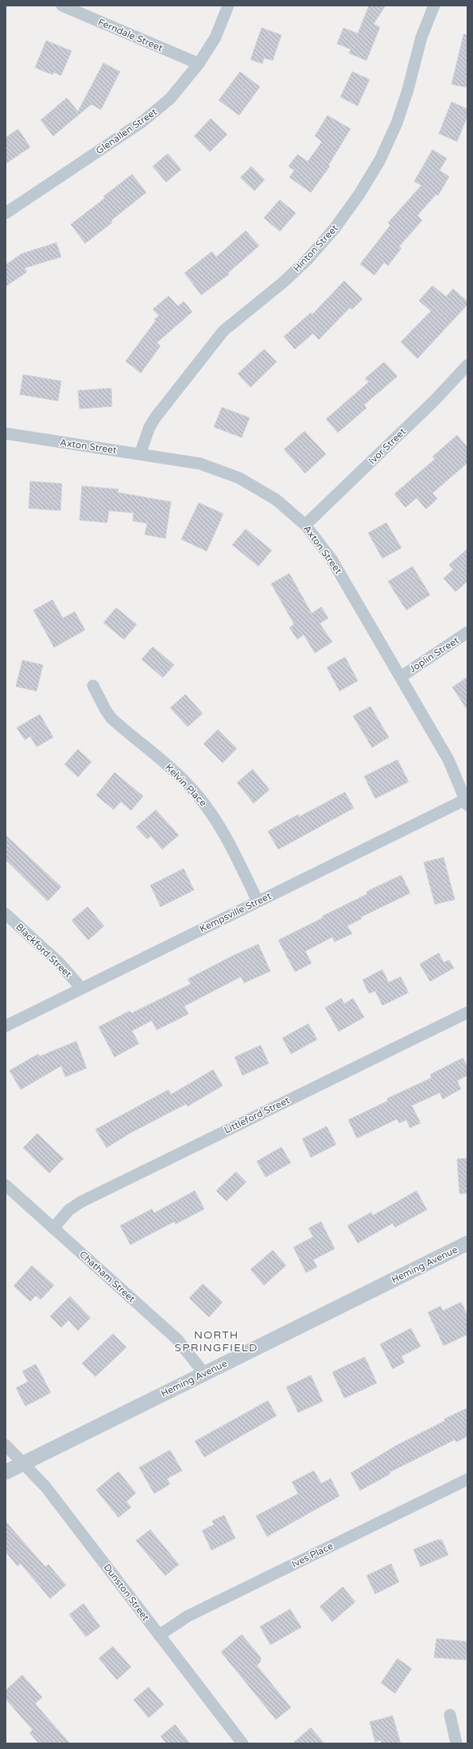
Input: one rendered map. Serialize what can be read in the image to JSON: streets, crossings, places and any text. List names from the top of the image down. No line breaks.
{"streets":{"street":["Ferndale Street","Glenallen Street","Hinton Street","Axton Street","Ivor Street","Joplin Street","Kelvin Place","Kempsville Street","Blackford Street","Littleford Street","Heming Avenue","Chatham Street","Ives Place","Dunston Street"]},"crossings":[["Ferndale Street","Glenallen Street"],["Hinton Street","Axton Street"],["Axton Street","Ivor Street"],["Axton Street","Joplin Street"],["Axton Street","Kempsville Street"],["Kelvin Place","Kempsville Street"],["Kempsville Street","Blackford Street"],["Littleford Street","Chatham Street"],["Heming Avenue","Chatham Street"],["Heming Avenue","Dunston Street"],["Ives Place","Dunston Street"]],"districts":["NORTH SPRINGFIELD"]}
